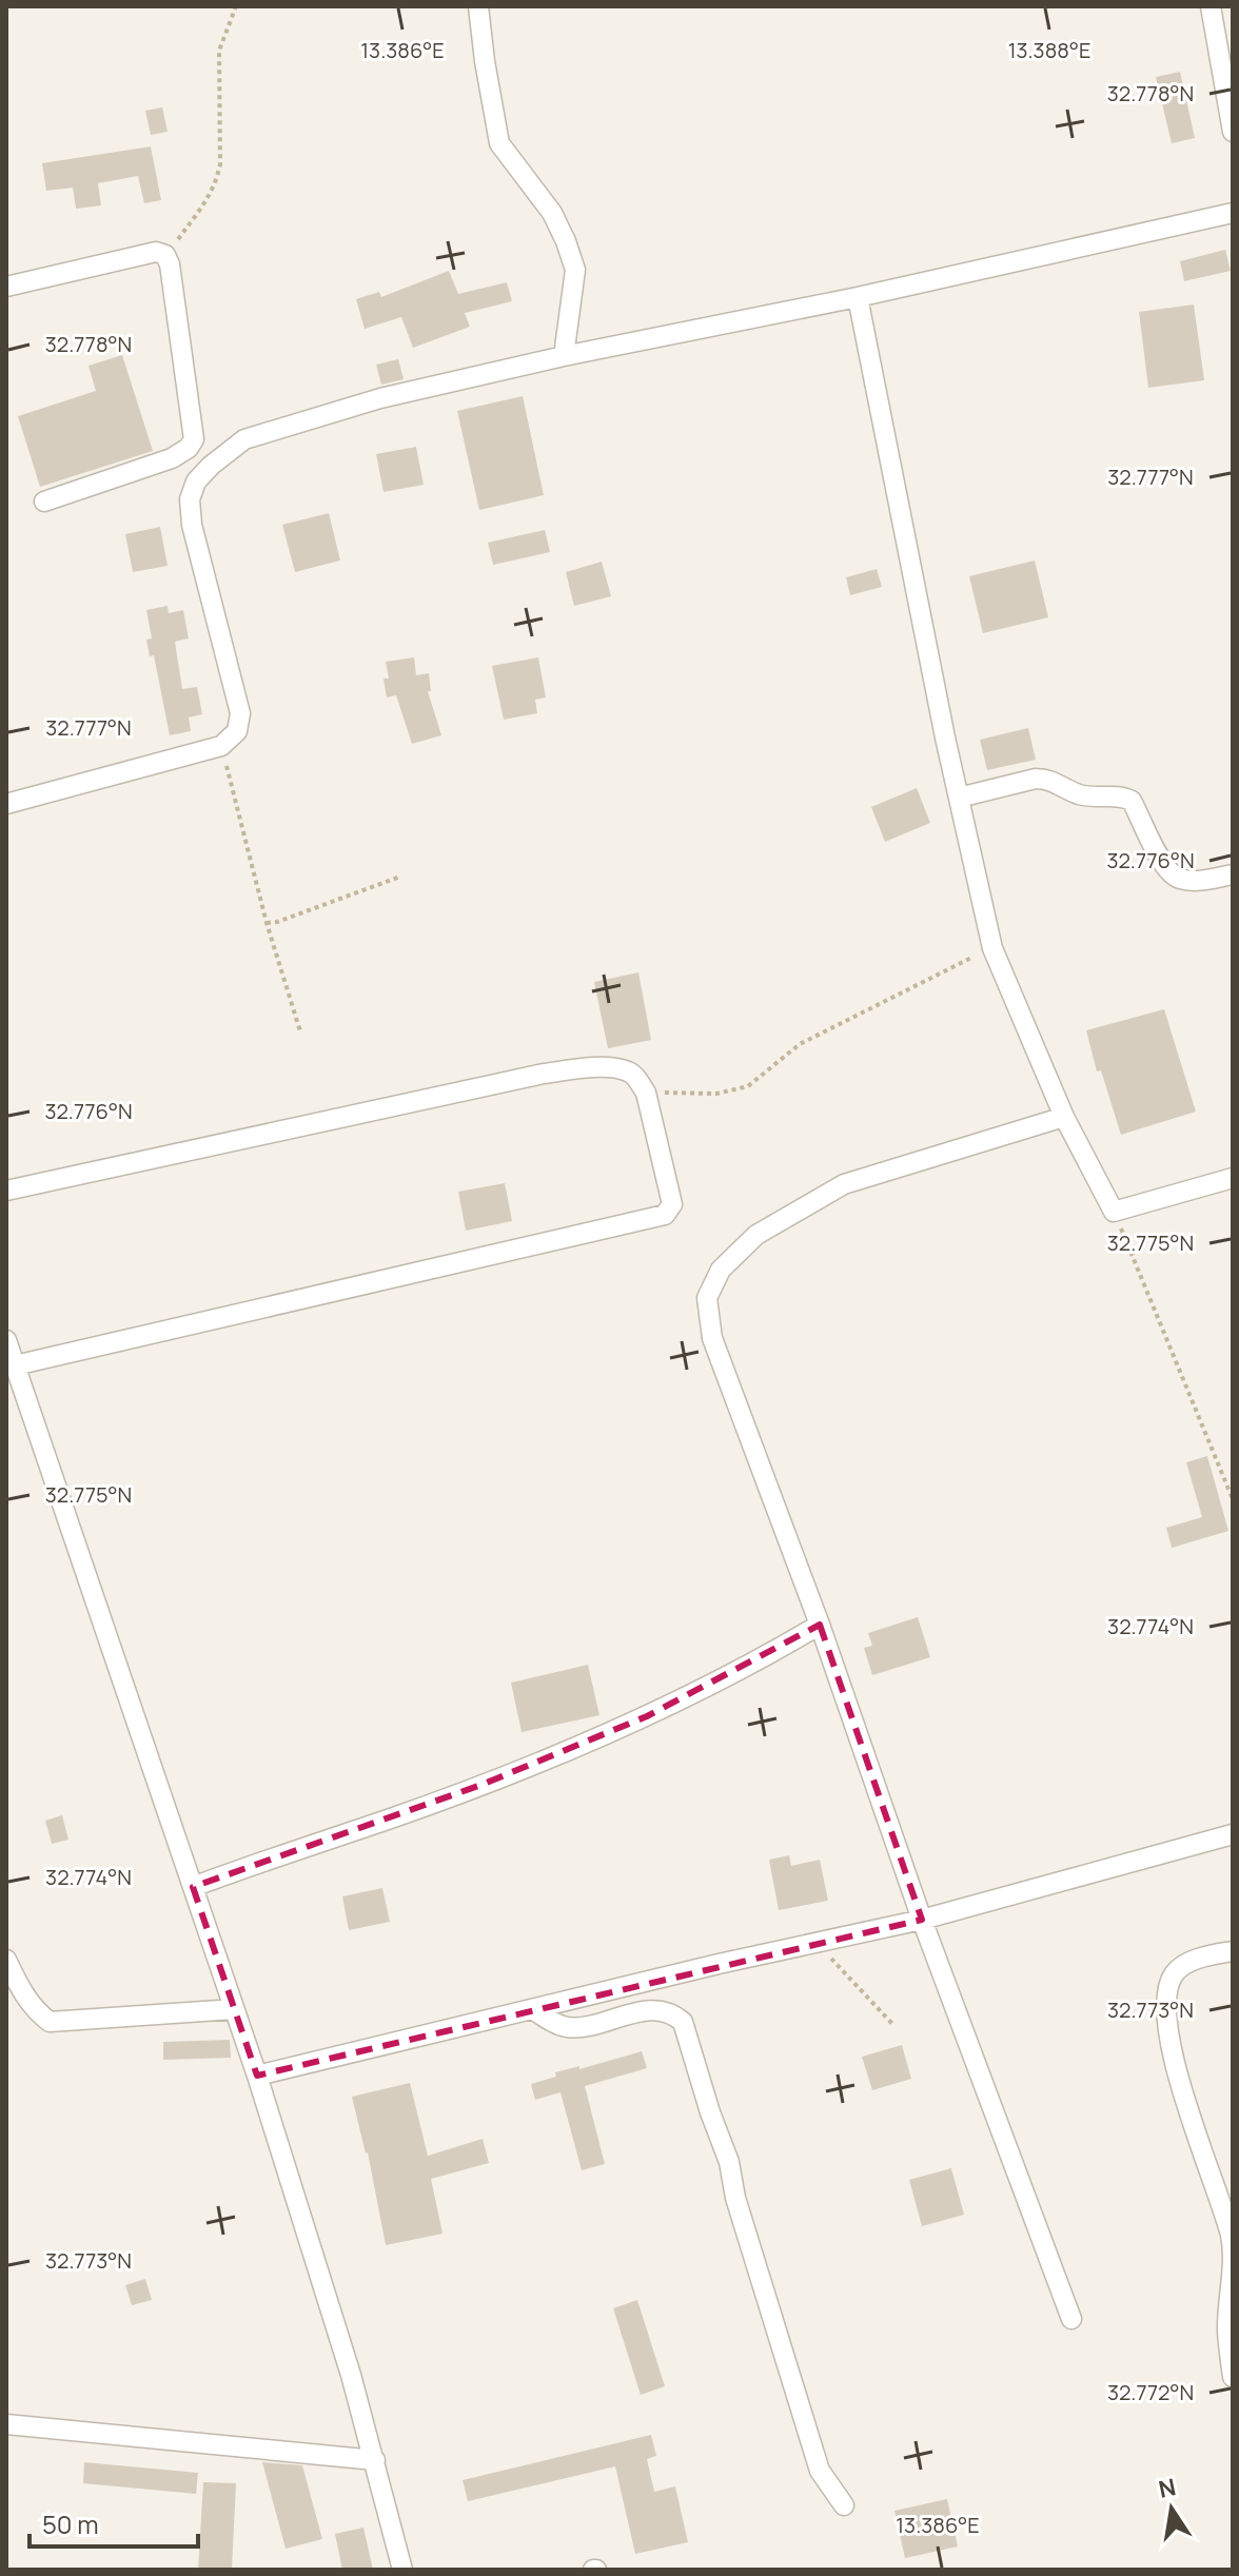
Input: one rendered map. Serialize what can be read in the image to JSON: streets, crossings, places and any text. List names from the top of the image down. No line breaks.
{"scale_bar":"50 m","north":"top","coordinates":["13.386°E","13.388°E","32.778°N","32.777°N","32.776°N","32.775°N","32.774°N","32.773°N","32.772°N"]}
